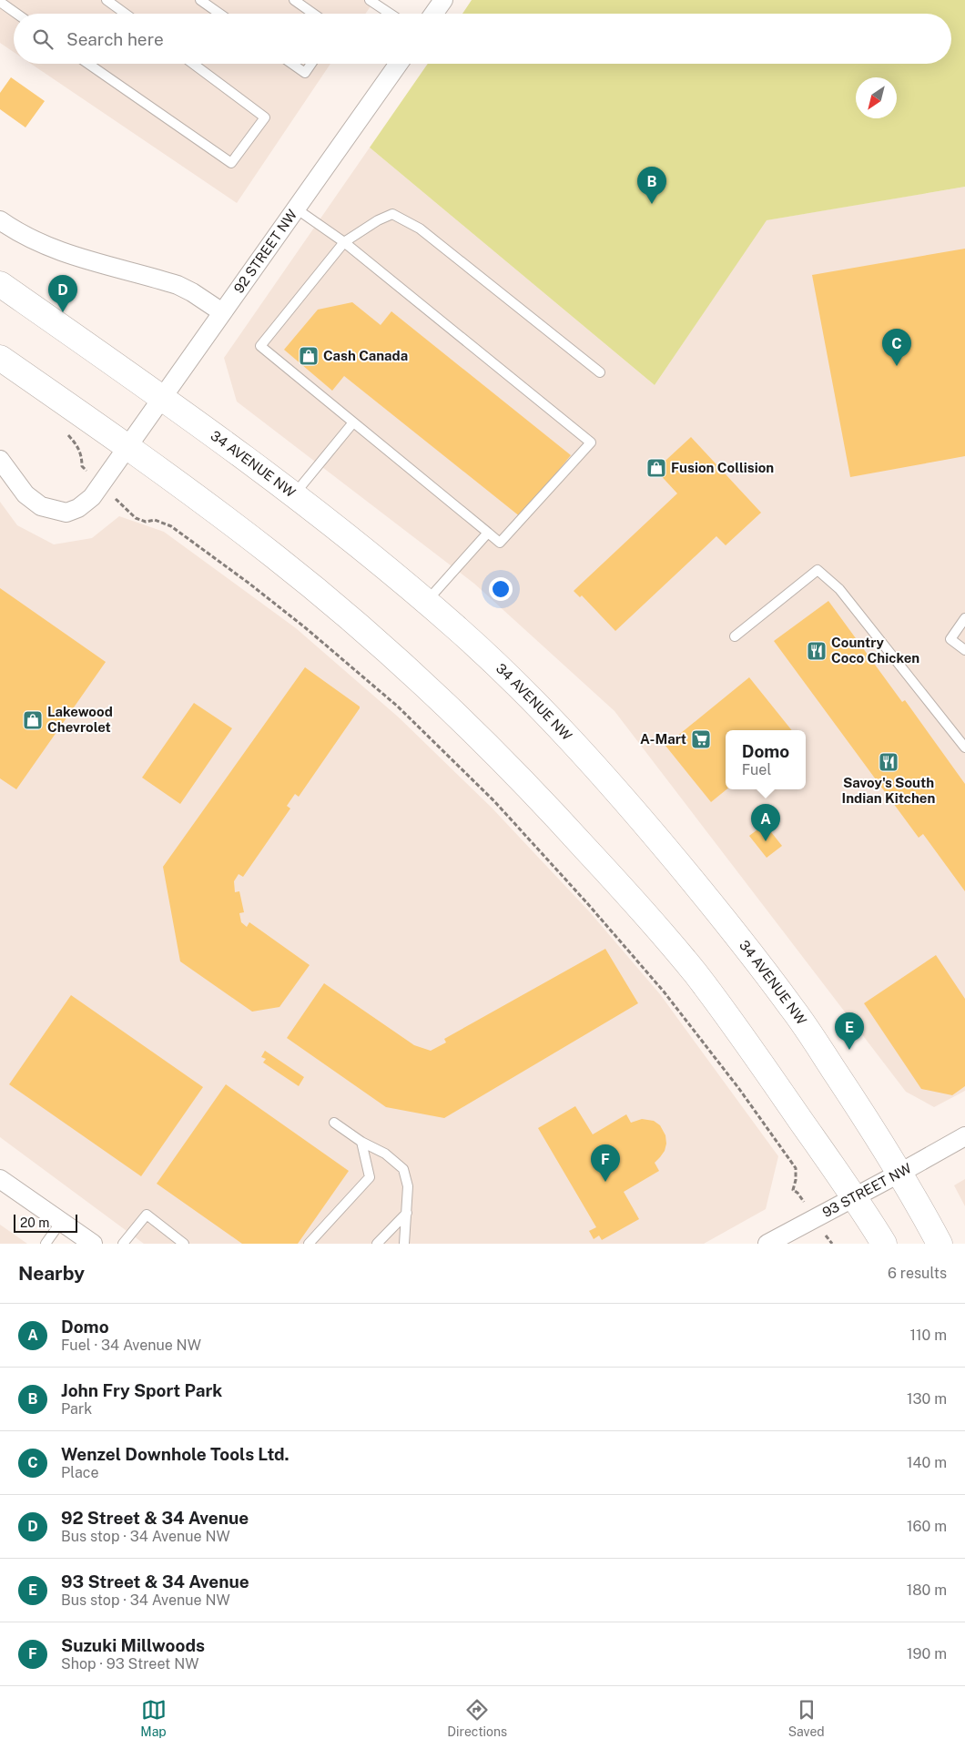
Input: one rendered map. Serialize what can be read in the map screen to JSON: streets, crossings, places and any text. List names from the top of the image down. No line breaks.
{"streets":{"main road":["34 AVENUE NW"],"street":["92 STREET NW","93 STREET NW"]},"crossings":[["92 STREET NW","34 AVENUE NW"],["34 AVENUE NW","93 STREET NW"]],"places":{"shop":["Cash Canada","Fusion Collision","Lakewood Chevrolet"],"restaurant":["Country Coco Chicken","Savoy's South Indian Kitchen"],"supermarket":["A-Mart"]},"scale_bar":"20 m","north":"bottom left","page":{"search":"Search here","pins":["B","D","C","A","E","F"],"popup":["Domo","Fuel"],"scale":"20 m","heading":["Nearby","6 results"],"list":[{"mark":"A","name":"Domo","note":"Fuel · 34 Avenue NW","value":"110 m"},{"mark":"B","name":"John Fry Sport Park","note":"Park","value":"130 m"},{"mark":"C","name":"Wenzel Downhole Tools Ltd.","note":"Place","value":"140 m"},{"mark":"D","name":"92 Street & 34 Avenue","note":"Bus stop · 34 Avenue NW","value":"160 m"},{"mark":"E","name":"93 Street & 34 Avenue","note":"Bus stop · 34 Avenue NW","value":"180 m"},{"mark":"F","name":"Suzuki Millwoods","note":"Shop · 93 Street NW","value":"190 m"}],"nav":["Map","Directions","Saved"]}}
